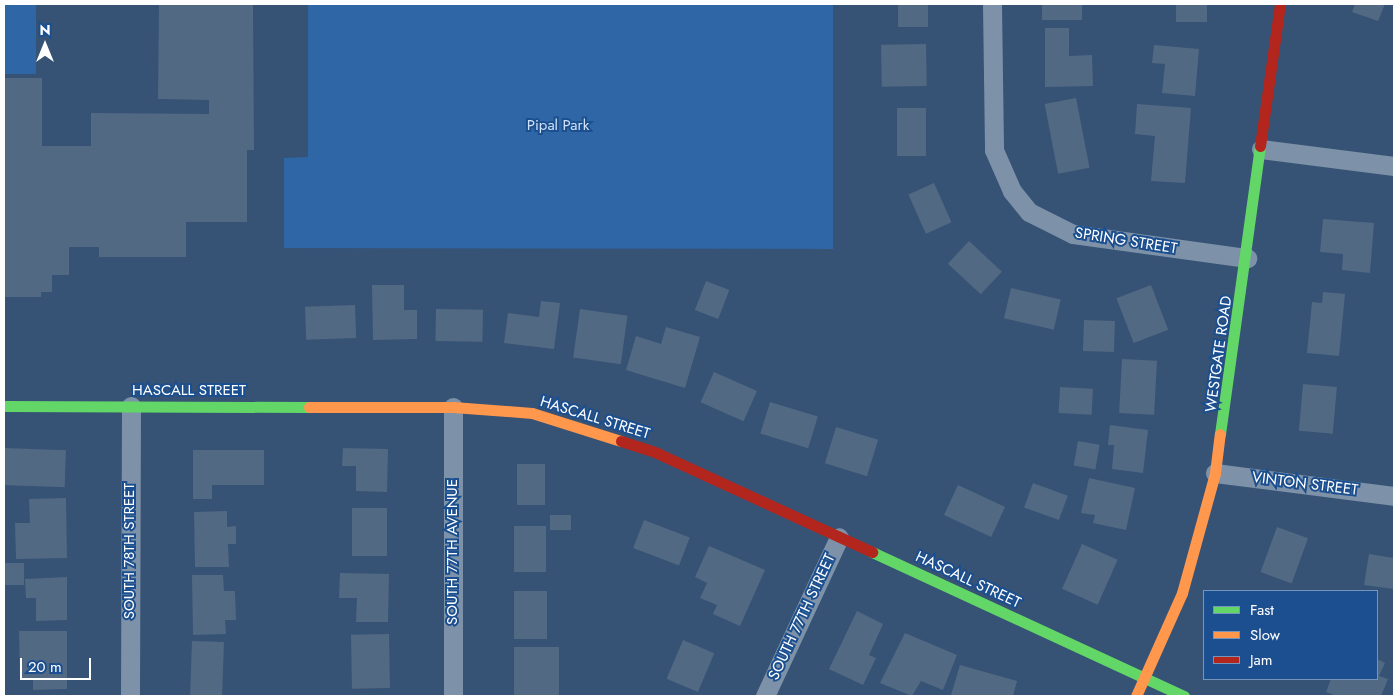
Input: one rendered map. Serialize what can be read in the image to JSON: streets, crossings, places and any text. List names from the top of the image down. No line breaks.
{"streets":{"street":["SPRING STREET","WESTGATE ROAD","HASCALL STREET","VINTON STREET","SOUTH 78TH STREET","SOUTH 77TH AVENUE","SOUTH 77TH STREET"]},"crossings":[["SPRING STREET","WESTGATE ROAD"],["WESTGATE ROAD","HASCALL STREET"],["WESTGATE ROAD","VINTON STREET"],["HASCALL STREET","SOUTH 78TH STREET"],["HASCALL STREET","SOUTH 77TH AVENUE"],["HASCALL STREET","SOUTH 77TH STREET"]],"parks":["Pipal Park"],"legend":["Fast","Slow","Jam"],"scale_bar":"20 m","north":"top"}
